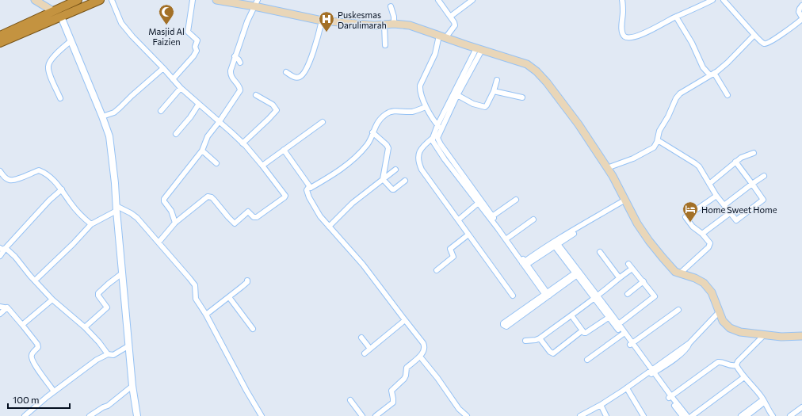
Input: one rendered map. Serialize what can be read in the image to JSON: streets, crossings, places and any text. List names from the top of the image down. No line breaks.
{"places":{"mosque":["Masjid Al Faizien"],"hospital":["Puskesmas Darulimarah"],"hotel":["Home Sweet Home"]},"scale_bar":"100 m"}
